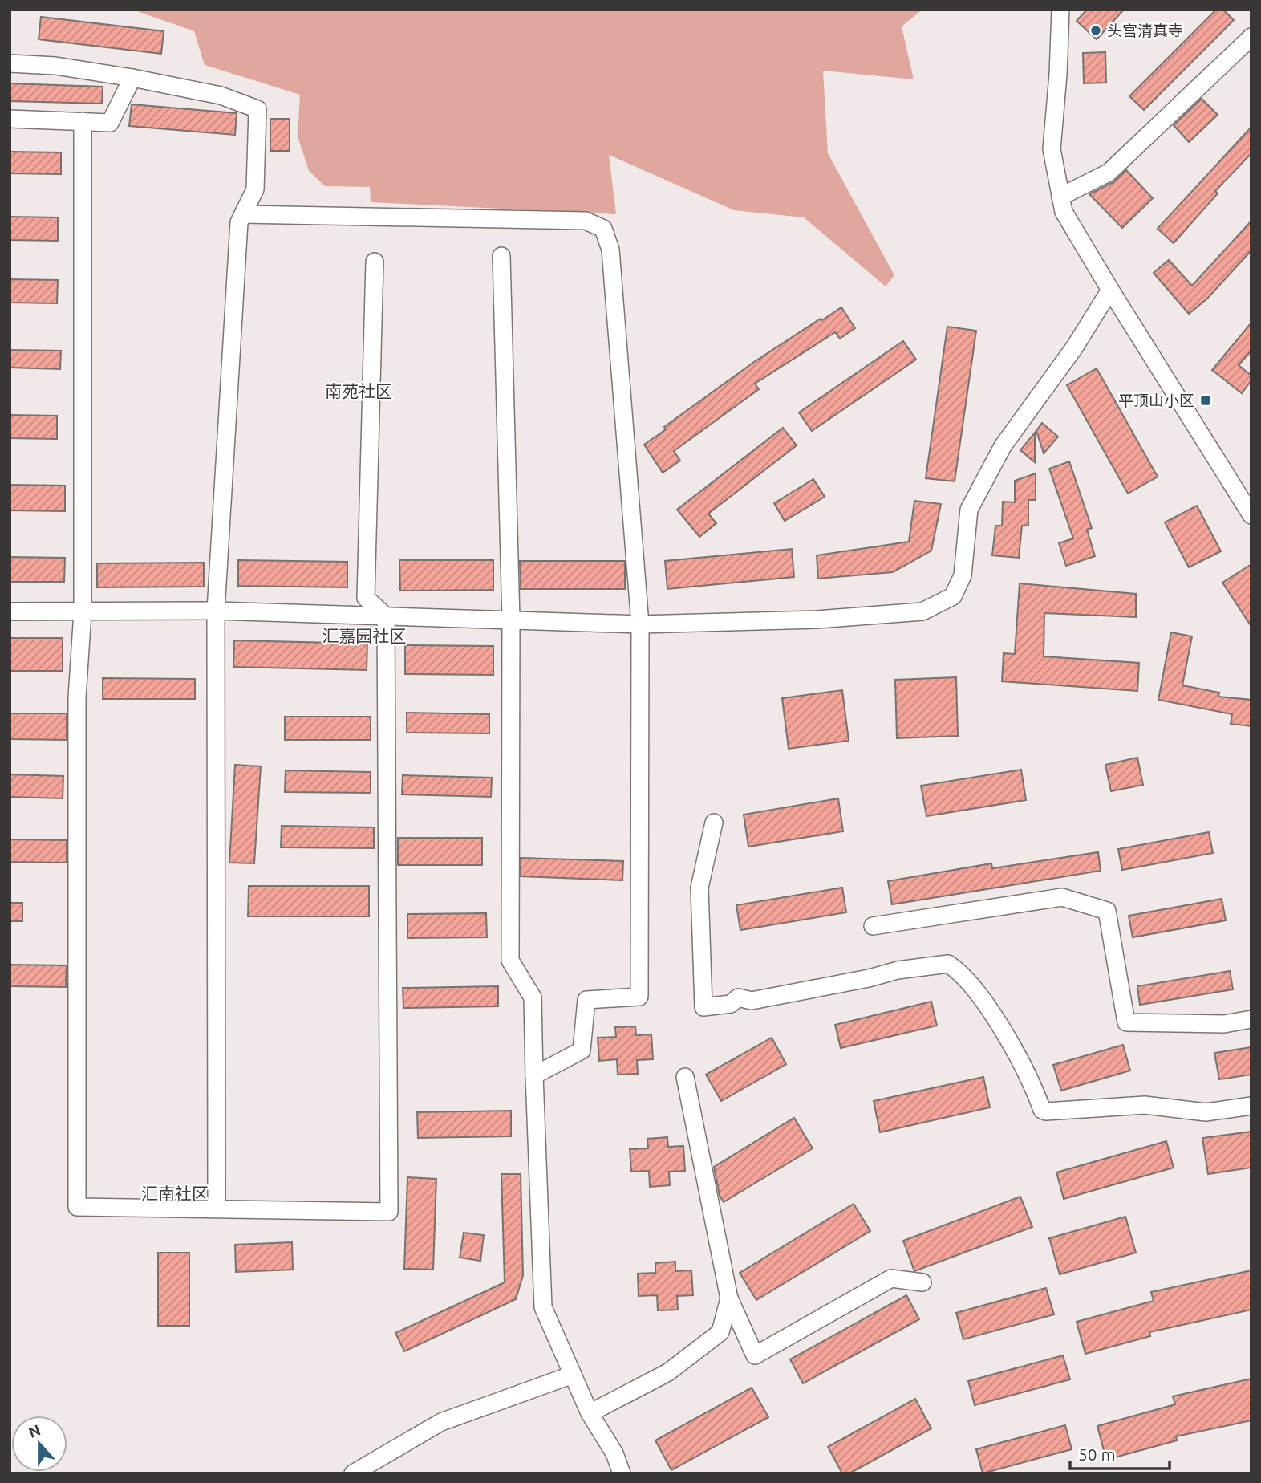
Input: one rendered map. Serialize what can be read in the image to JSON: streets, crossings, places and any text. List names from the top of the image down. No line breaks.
{"districts":["南苑社区","汇嘉园社区","汇南社区"],"places":{"other":["头宫清真寺"],"transit":["平顶山小区"]},"scale_bar":"50 m","north":"top"}
